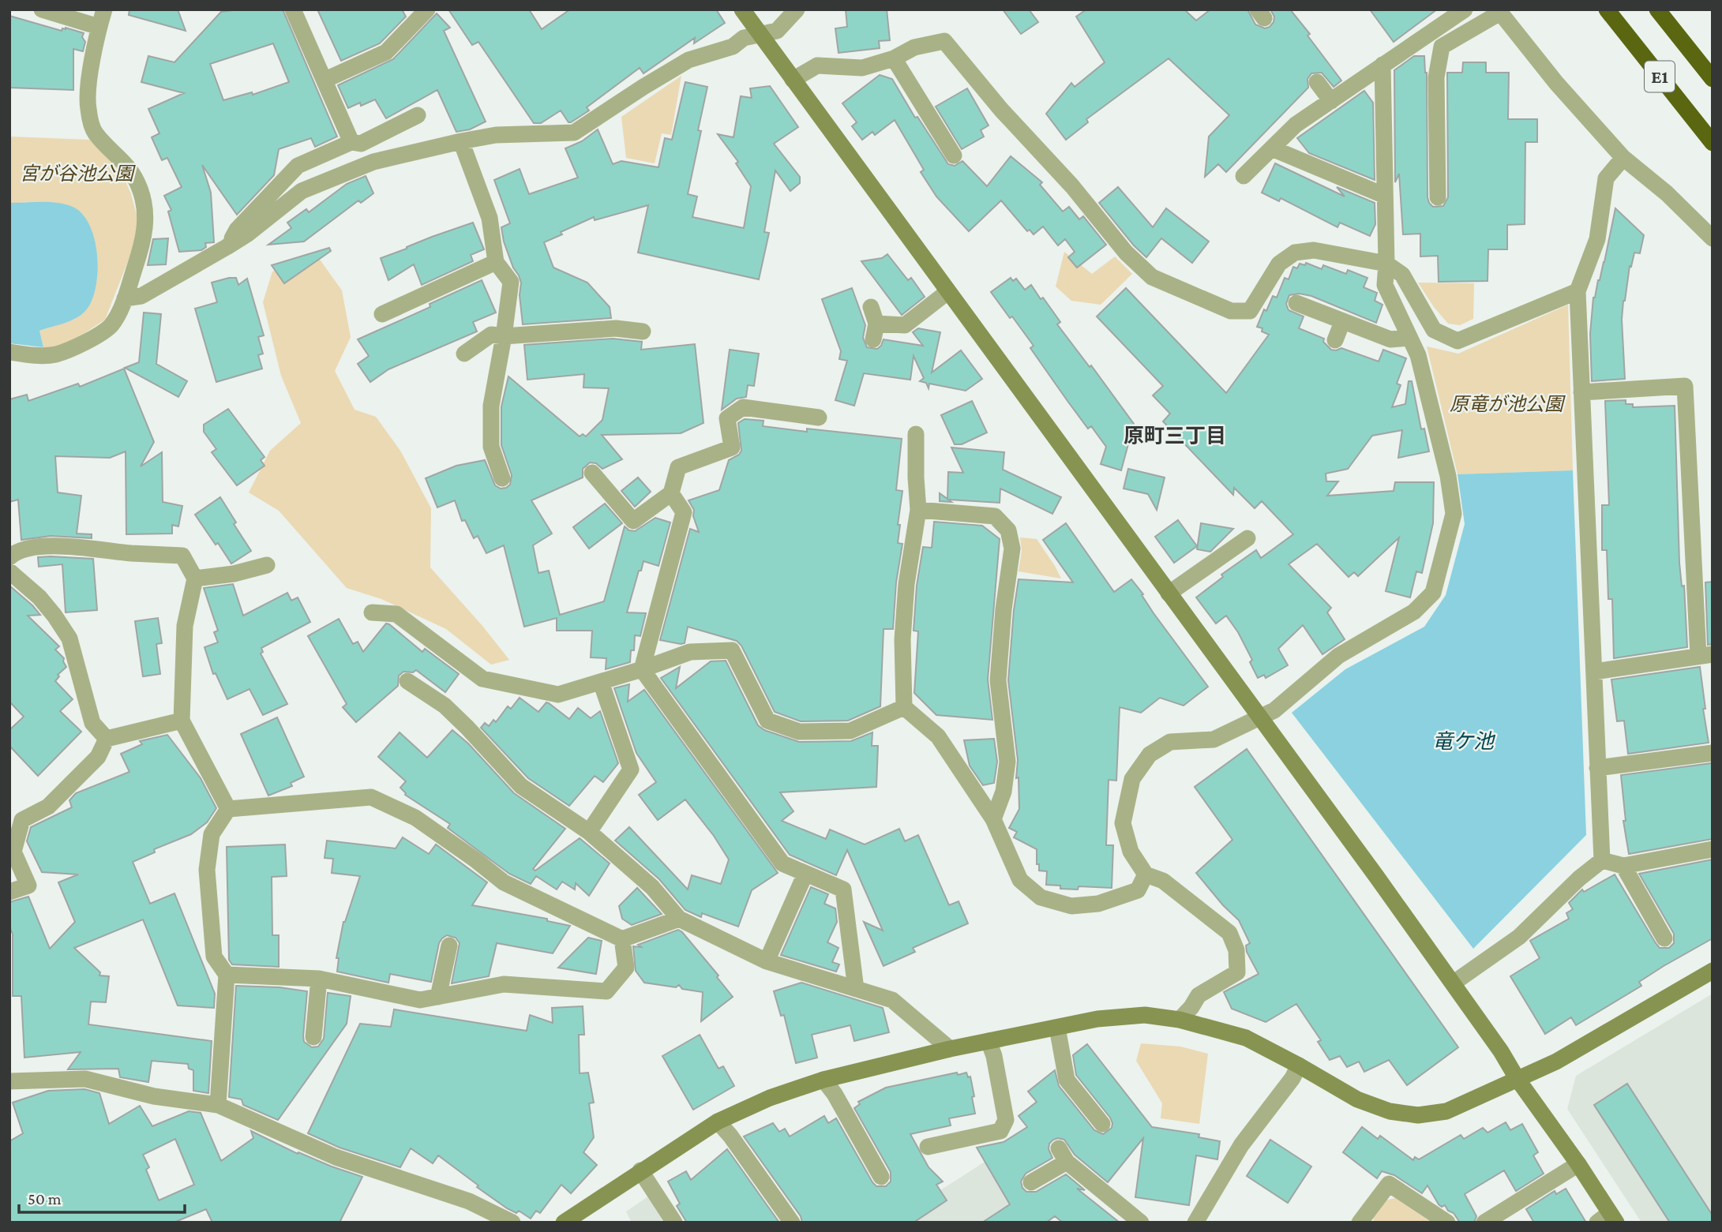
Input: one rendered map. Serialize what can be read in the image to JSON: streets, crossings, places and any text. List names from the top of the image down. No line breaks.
{"streets":{"highway":["E1"]},"districts":["原町三丁目"],"water":["竜ケ池"],"parks":["宮が谷池公園","原竜が池公園"],"scale_bar":"50 m"}
